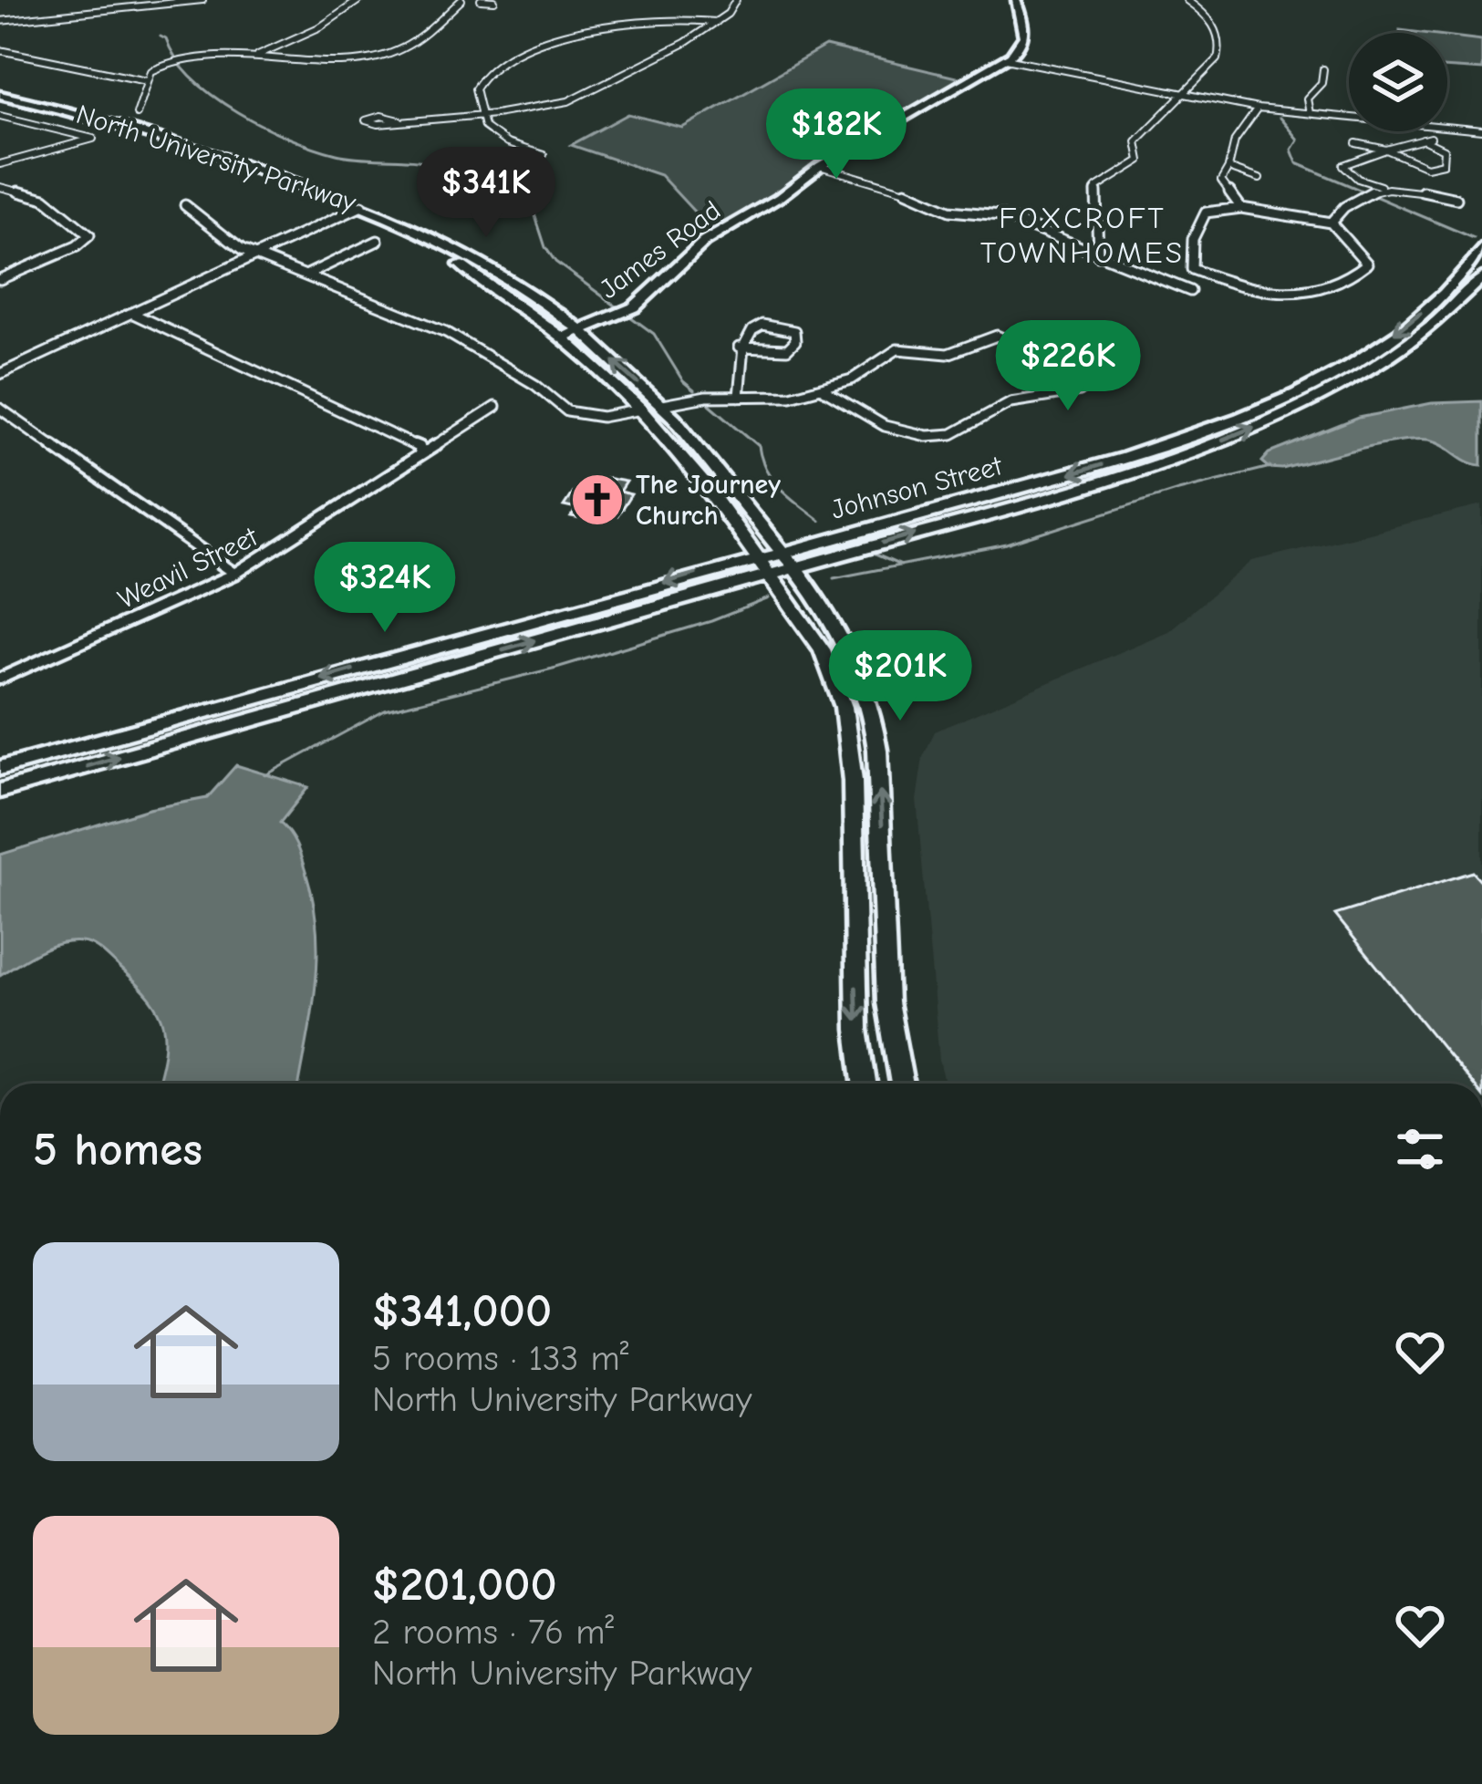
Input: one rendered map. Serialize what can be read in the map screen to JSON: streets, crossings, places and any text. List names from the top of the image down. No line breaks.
{"streets":{"main road":["North University Parkway","James Road","Johnson Street"],"street":["Weavil Street"]},"crossings":[["North University Parkway","James Road"],["North University Parkway","Johnson Street"]],"districts":["FOXCROFT TOWNHOMES"],"places":{"church":["The Journey Church"]},"page":{"price":["$182K","$341K","$226K","$324K","$201K"],"heading":"5 homes","list":[{"name":"$341,000","note":"5 rooms · 133 m² · North University Parkway"},{"name":"$201,000","note":"2 rooms · 76 m² · North University Parkway"}]}}
